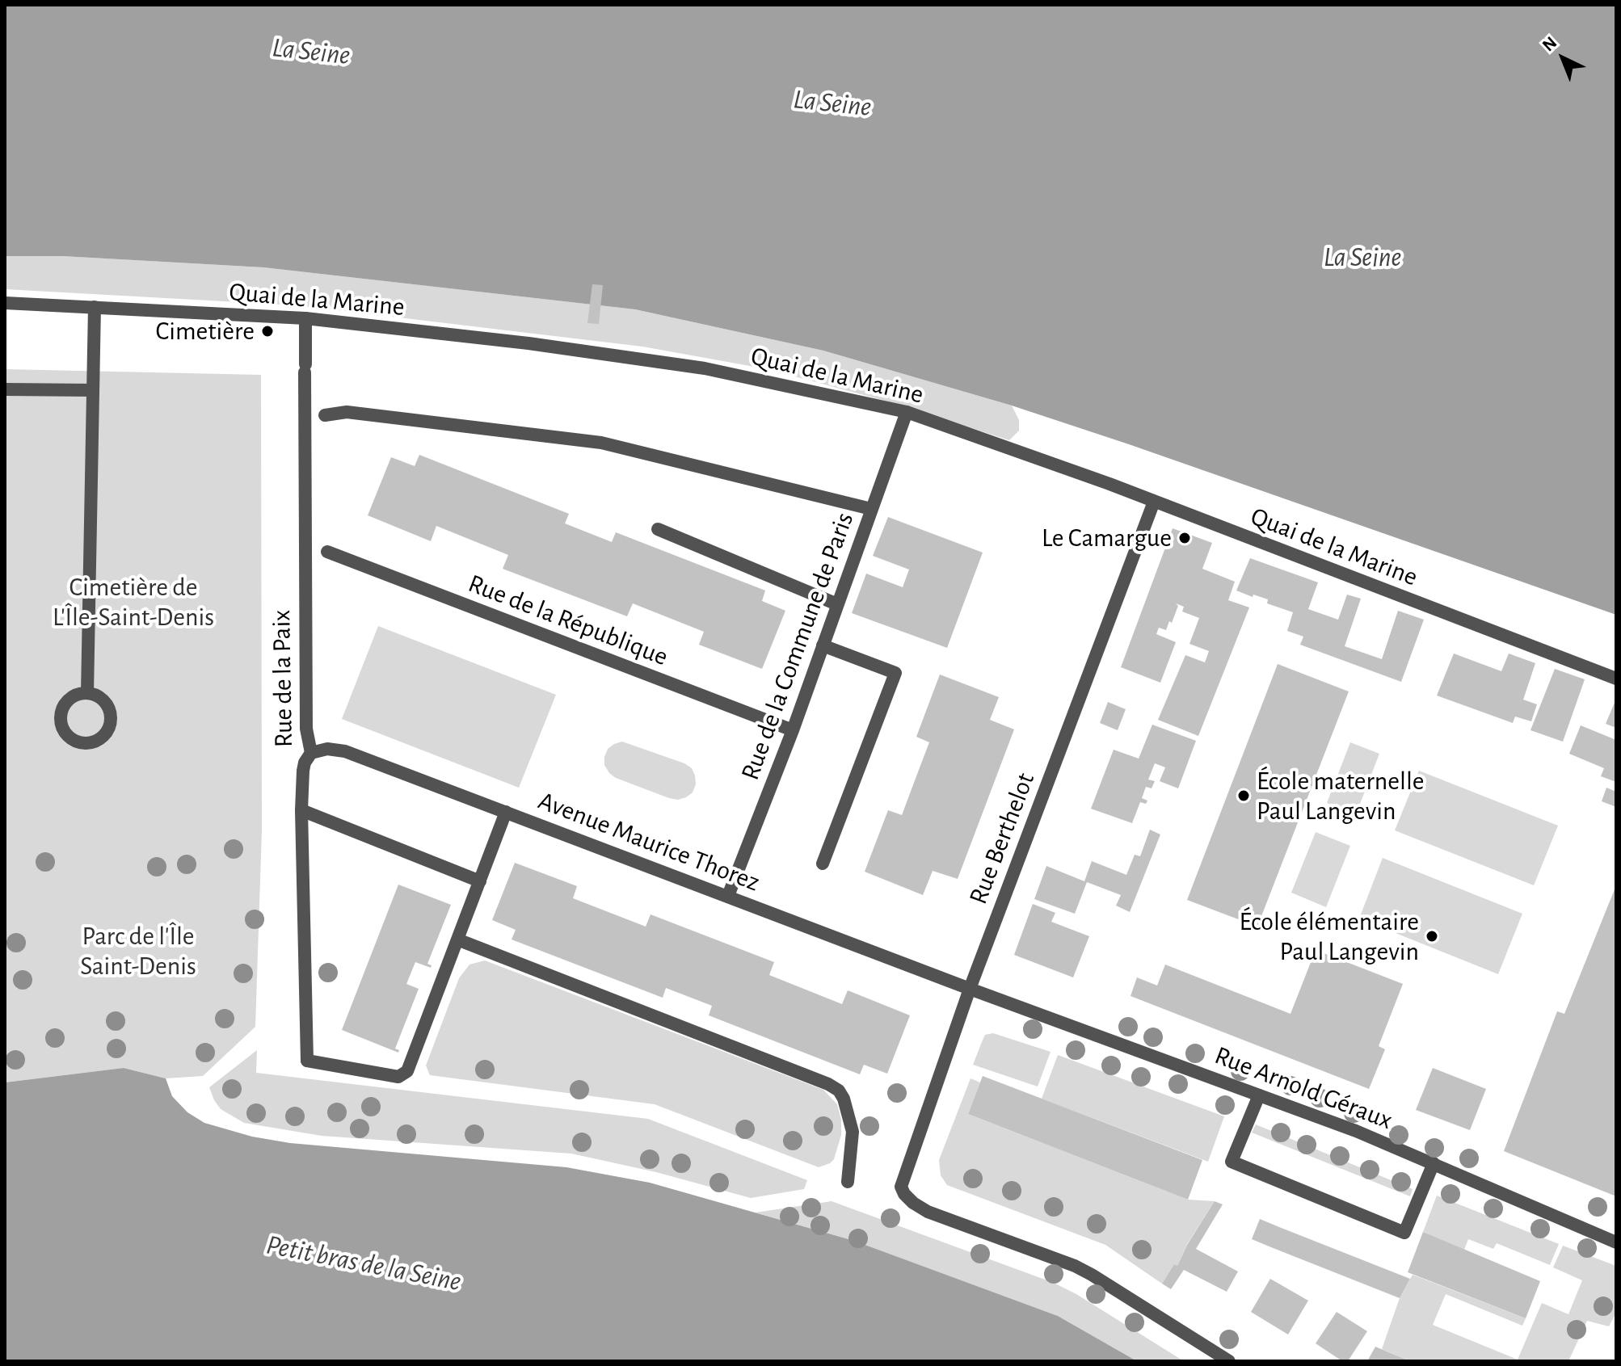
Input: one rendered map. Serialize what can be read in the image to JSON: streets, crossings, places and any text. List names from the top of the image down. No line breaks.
{"streets":{"street":["Quai de la Marine","Rue de la République","Rue de la Commune de Paris","Rue de la Paix","Rue Berthelot","Avenue Maurice Thorez","Rue Arnold Géraux"]},"crossings":[["Quai de la Marine","Rue de la Commune de Paris"],["Quai de la Marine","Rue de la Paix"],["Quai de la Marine","Rue Berthelot"],["Rue de la République","Rue de la Commune de Paris"],["Rue de la Commune de Paris","Avenue Maurice Thorez"],["Rue de la Paix","Avenue Maurice Thorez"],["Rue Berthelot","Avenue Maurice Thorez"],["Rue Berthelot","Rue Arnold Géraux"],["Avenue Maurice Thorez","Rue Arnold Géraux"]],"water":["La Seine","Petit bras de la Seine"],"parks":["Cimetière de L'Île-Saint-Denis","Parc de l'Île Saint-Denis"],"places":["Cimetière","Le Camargue","École maternelle Paul Langevin","École élémentaire Paul Langevin"],"north":"top left"}
